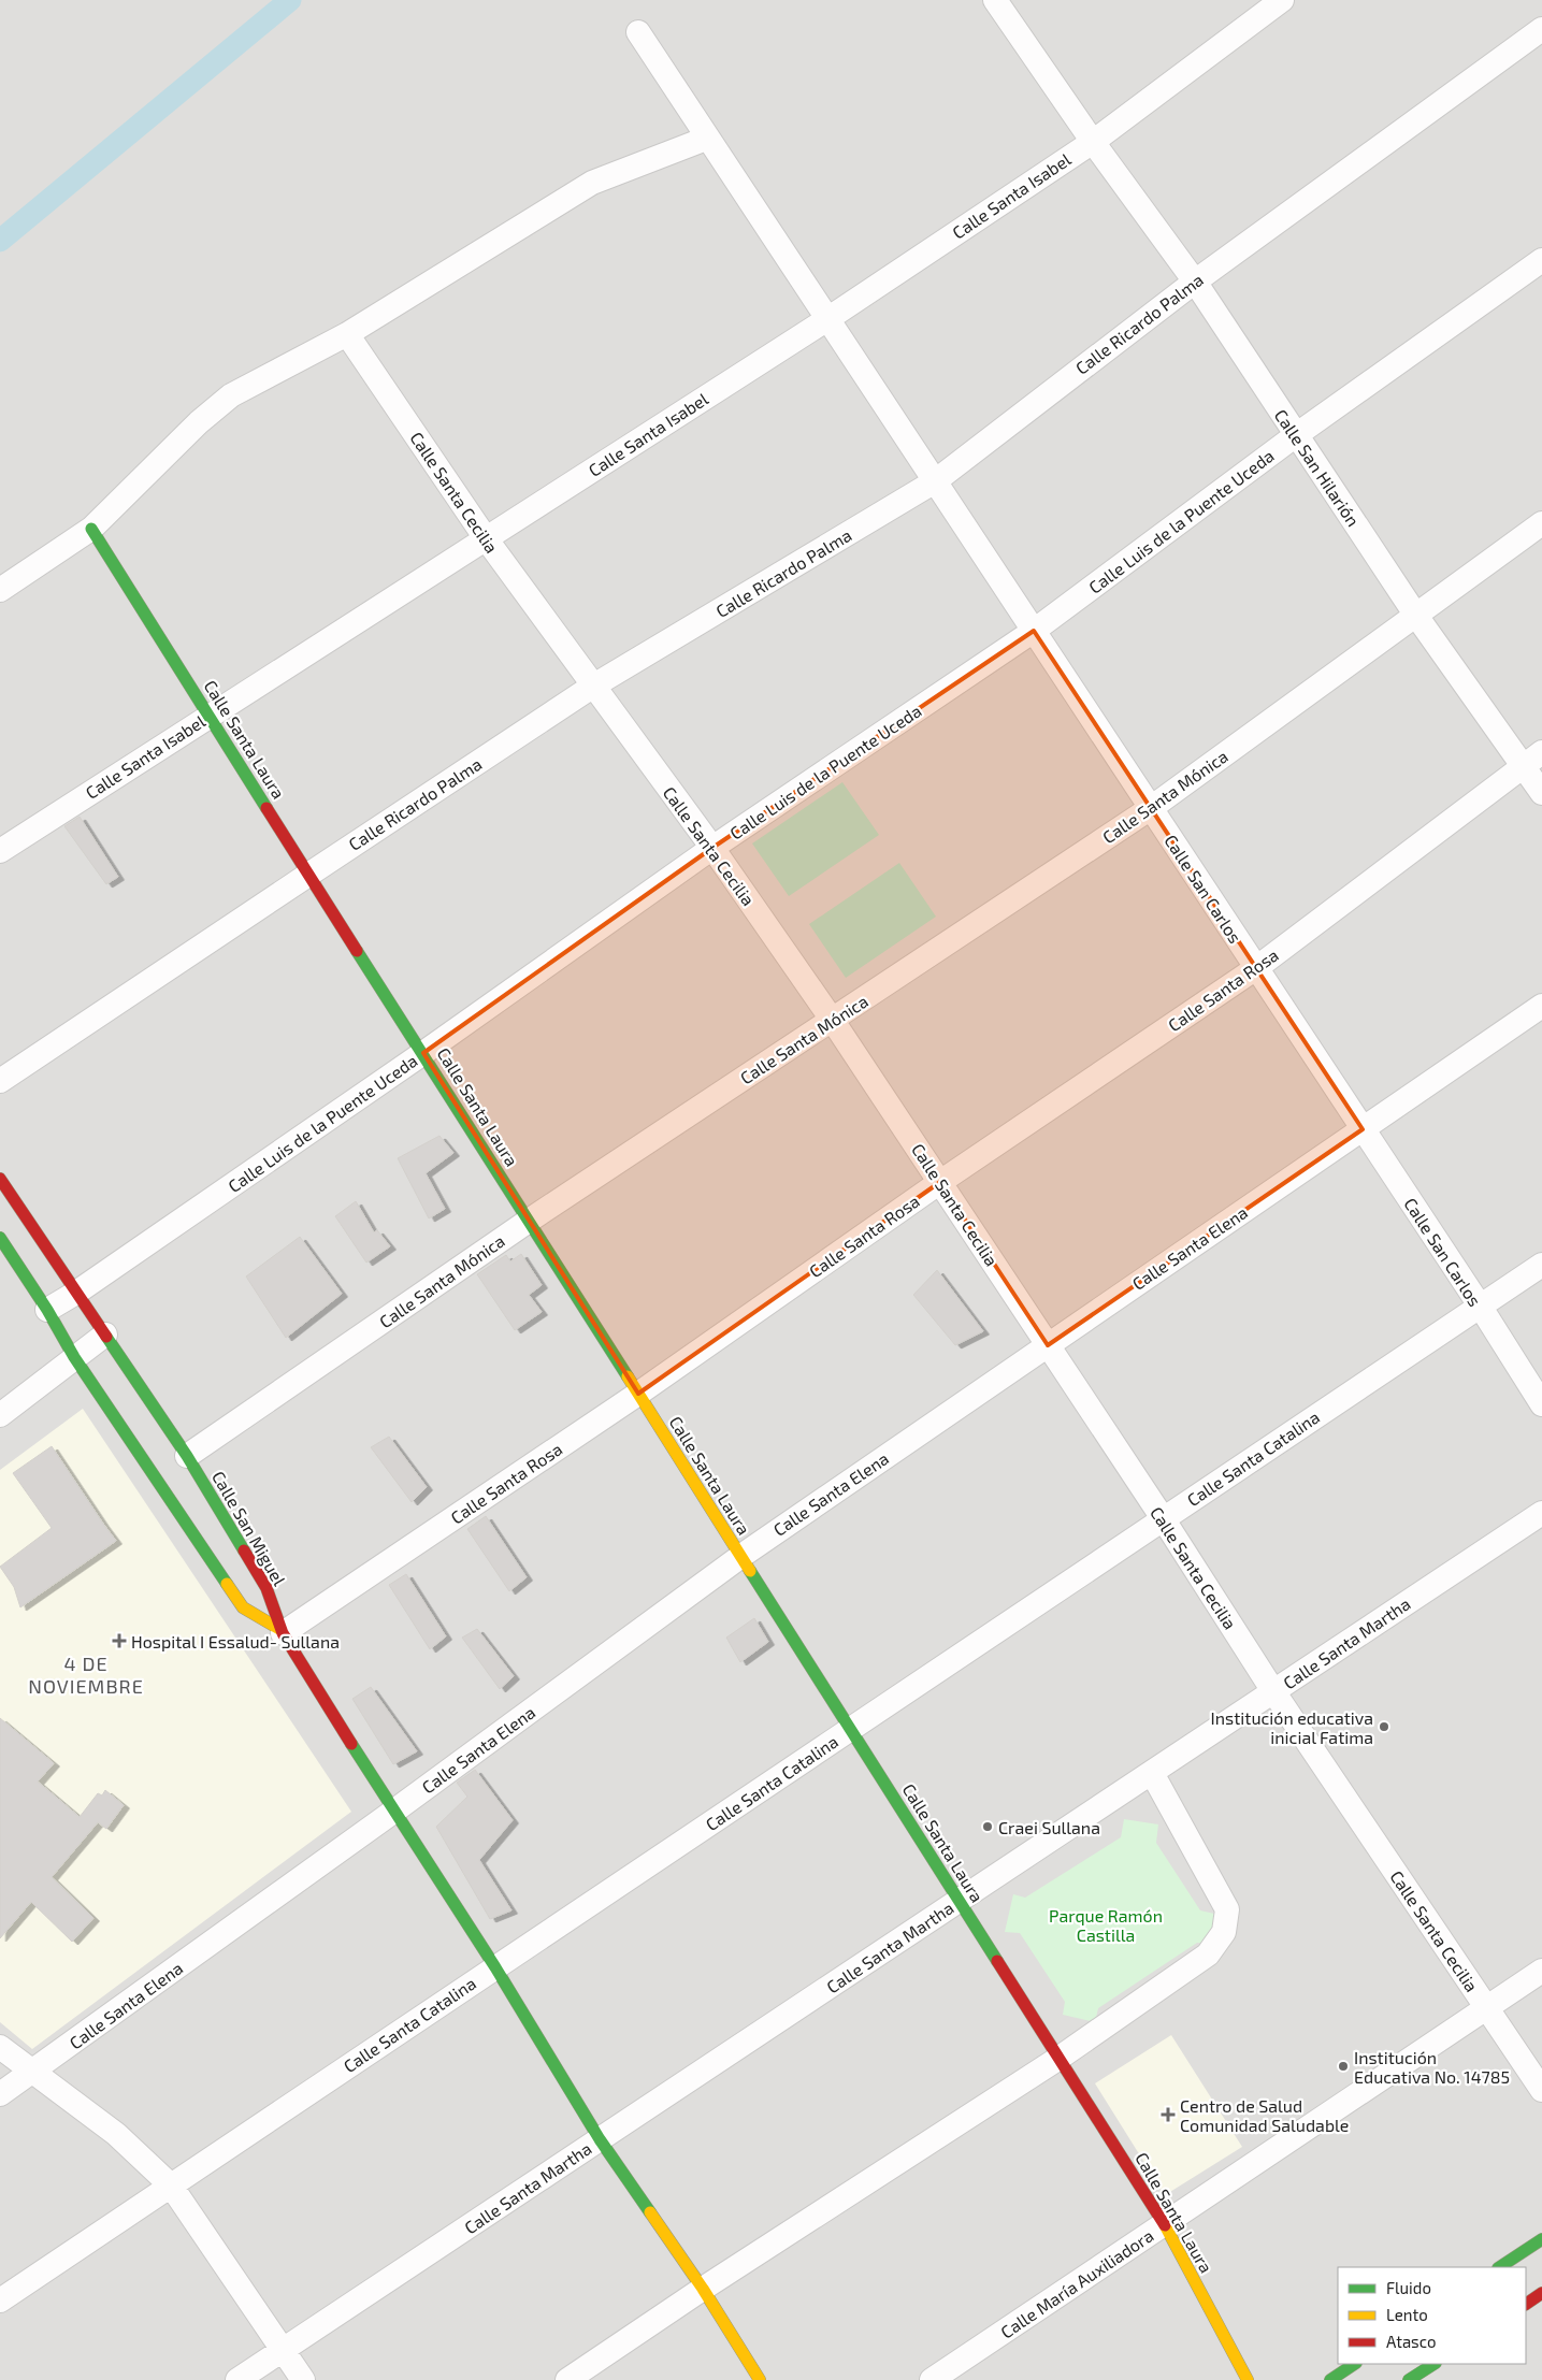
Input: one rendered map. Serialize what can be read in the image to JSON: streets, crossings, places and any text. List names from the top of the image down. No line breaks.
{"streets":{"street":["Calle Santa Isabel","Calle Ricardo Palma","Calle San Hilarión","Calle Santa Cecilia","Calle Luis de la Puente Uceda","Calle Santa Laura","Calle Santa Mónica","Calle San Carlos","Calle Santa Rosa","Calle Santa Elena","Calle Santa Catalina","Calle San Miguel","Calle Santa Martha","Calle María Auxiliadora"]},"crossings":[["Calle Santa Isabel","Calle San Hilarión"],["Calle Santa Isabel","Calle Santa Cecilia"],["Calle Santa Isabel","Calle Santa Laura"],["Calle Santa Isabel","Calle San Carlos"],["Calle Ricardo Palma","Calle San Hilarión"],["Calle Ricardo Palma","Calle Santa Cecilia"],["Calle Ricardo Palma","Calle Santa Laura"],["Calle Ricardo Palma","Calle San Carlos"],["Calle San Hilarión","Calle Luis de la Puente Uceda"],["Calle San Hilarión","Calle Santa Mónica"],["Calle San Hilarión","Calle Santa Rosa"],["Calle Santa Cecilia","Calle Luis de la Puente Uceda"],["Calle Santa Cecilia","Calle Santa Mónica"],["Calle Santa Cecilia","Calle Santa Rosa"],["Calle Santa Cecilia","Calle Santa Elena"],["Calle Santa Cecilia","Calle Santa Catalina"],["Calle Santa Cecilia","Calle Santa Martha"],["Calle Santa Cecilia","Calle María Auxiliadora"],["Calle Luis de la Puente Uceda","Calle Santa Laura"],["Calle Luis de la Puente Uceda","Calle San Carlos"],["Calle Luis de la Puente Uceda","Calle San Miguel"],["Calle Santa Laura","Calle Santa Mónica"],["Calle Santa Laura","Calle Santa Rosa"],["Calle Santa Laura","Calle Santa Elena"],["Calle Santa Laura","Calle Santa Catalina"],["Calle Santa Laura","Calle Santa Martha"],["Calle Santa Laura","Calle María Auxiliadora"],["Calle Santa Mónica","Calle San Carlos"],["Calle Santa Mónica","Calle San Miguel"],["Calle San Carlos","Calle Santa Rosa"],["Calle San Carlos","Calle Santa Elena"],["Calle San Carlos","Calle Santa Catalina"],["Calle Santa Rosa","Calle San Miguel"]],"districts":["4 DE NOVIEMBRE"],"parks":["Parque Ramón Castilla"],"places":{"health":["Hospital I Essalud- Sullana","Centro de Salud Comunidad Saludable"],"other":["Institución educativa inicial Fatima","Craei Sullana","Institución Educativa No. 14785"]},"legend":["Fluido","Lento","Atasco"]}
